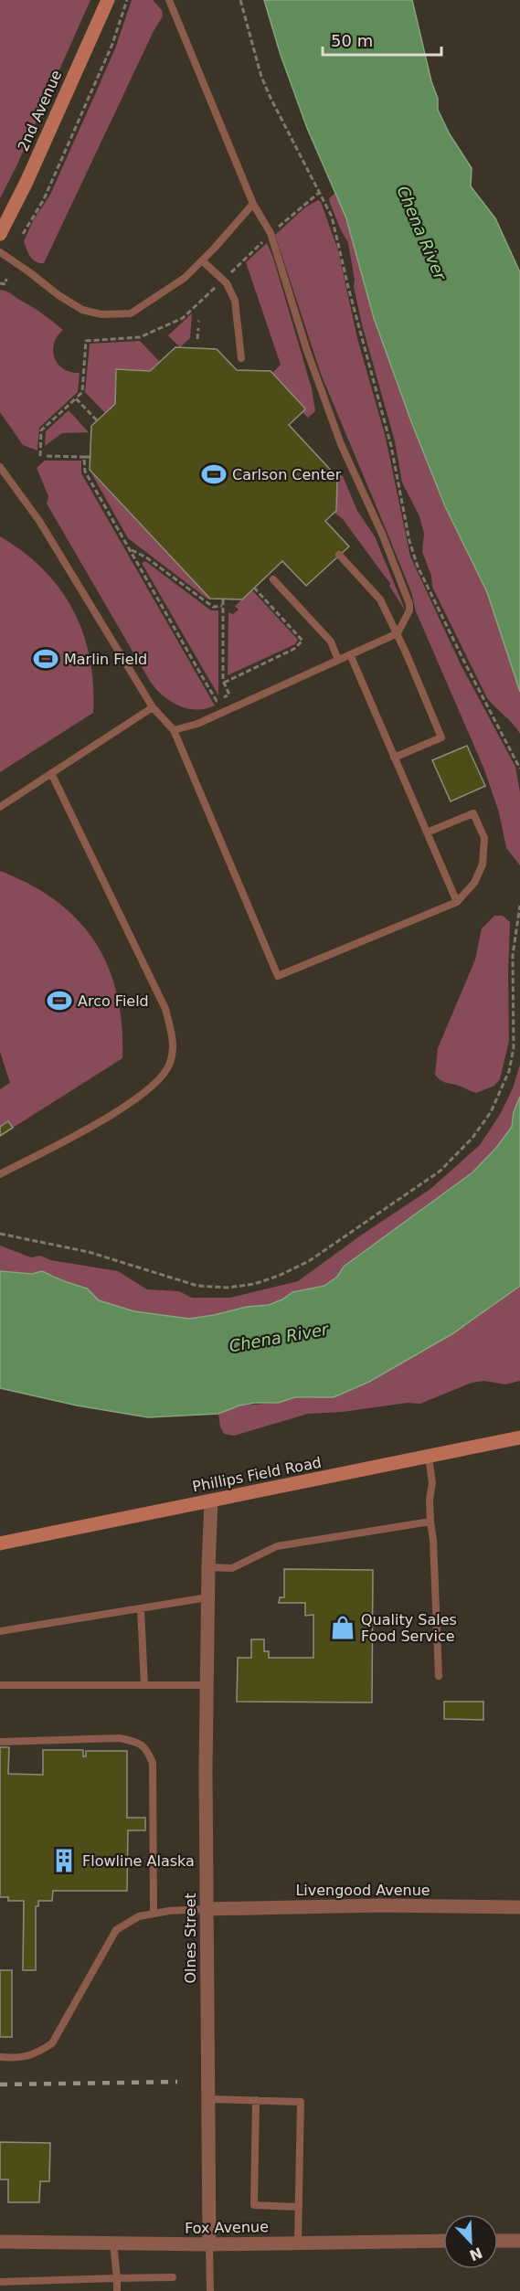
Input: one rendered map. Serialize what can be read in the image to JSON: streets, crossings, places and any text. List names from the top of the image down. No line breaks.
{"streets":{"street":["2nd Avenue","Phillips Field Road","Livengood Avenue","Olnes Street","Fox Avenue"]},"crossings":[["Phillips Field Road","Olnes Street"],["Livengood Avenue","Olnes Street"],["Olnes Street","Fox Avenue"]],"water":["Chena River"],"places":{"sports":["Carlson Center","Marlin Field","Arco Field"],"shop":["Quality Sales Food Service"],"building":["Flowline Alaska"]},"scale_bar":"50 m","north":"bottom right"}
